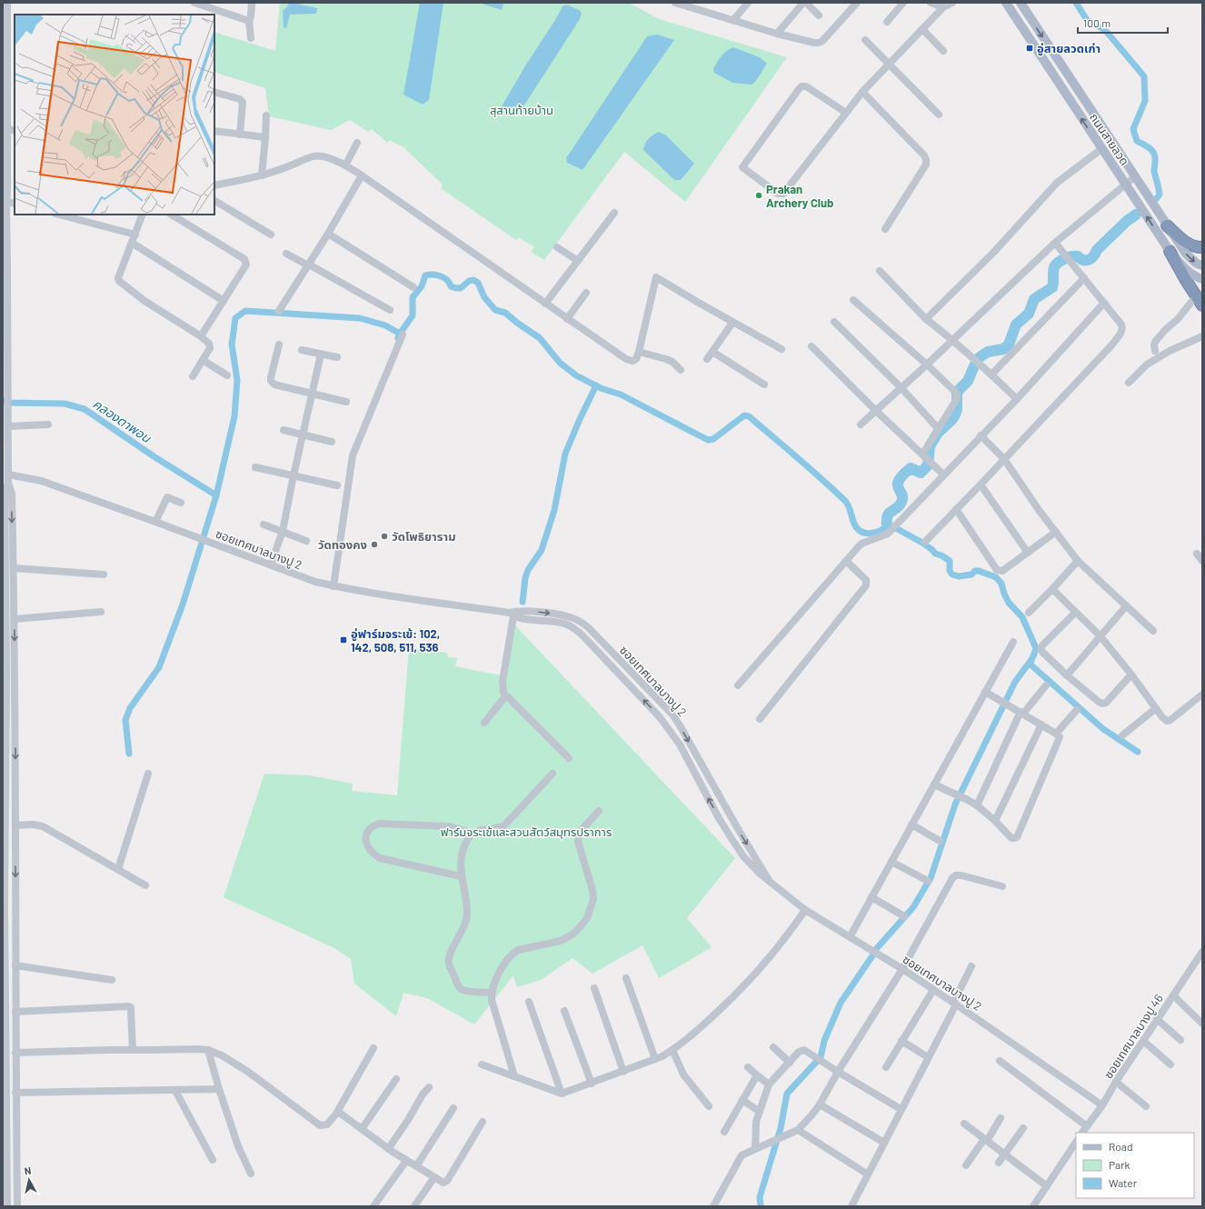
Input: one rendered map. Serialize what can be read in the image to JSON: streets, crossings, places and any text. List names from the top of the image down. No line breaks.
{"streets":{"main road":["ถนนสายลวด"],"street":["ซอยเทศบาลบางปู 2","ซอยเทศบาลบางปู 46"]},"crossings":[["ซอยเทศบาลบางปู 2","ซอยเทศบาลบางปู 46"]],"water":["คลองตาพอน"],"parks":["สุสานท้ายบ้าน","ฟาร์มจระเข้และสวนสัตว์สมุทรปราการ"],"places":{"transit":["อู่สายลวดเก่า","อู่ฟาร์มจระเข้: 102, 142, 508, 511, 536"],"other":["Prakan Archery Club","วัดโพธิยาราม","วัดทองคง"]},"legend":["Road","Park","Water"],"scale_bar":"100 m","north":"top"}
